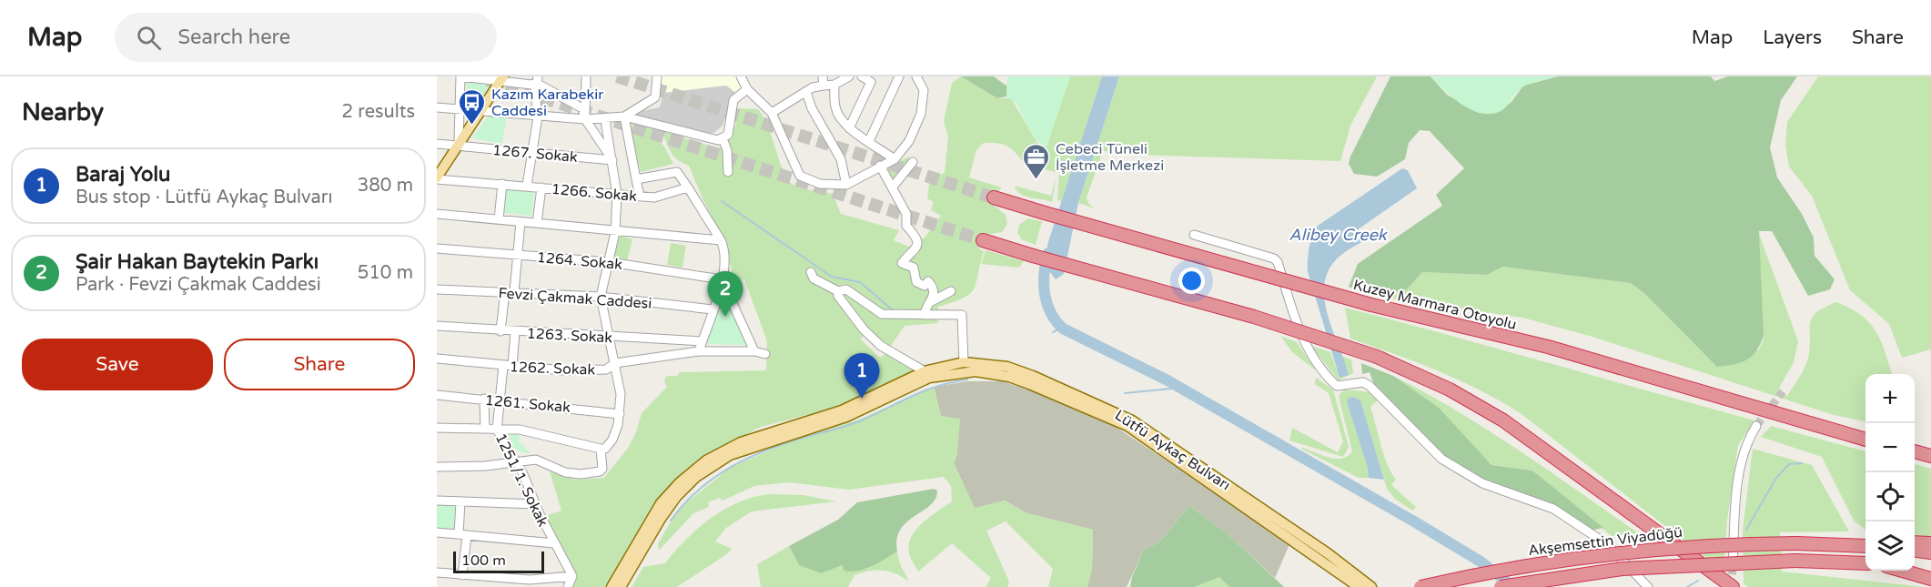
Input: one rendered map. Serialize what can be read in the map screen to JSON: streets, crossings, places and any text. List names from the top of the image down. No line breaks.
{"streets":{"highway":["Kuzey Marmara Otoyolu","Akşemsettin Viyadüğü"],"main road":["Lütfü Aykaç Bulvarı"],"street":["1267. Sokak","1266. Sokak","1264. Sokak","Fevzi Çakmak Caddesi","1263. Sokak","1262. Sokak","1261. Sokak","1251/1. Sokak"]},"crossings":[["1262. Sokak","1251/1. Sokak"],["1261. Sokak","1251/1. Sokak"]],"water":["Alibey Creek"],"places":{"bus stop":["Kazım Karabekir Caddesi"],"office":["Cebeci Tüneli İşletme Merkezi"]},"scale_bar":"100 m","page":{"header":"Map","search":"Search here","nav":["Map","Layers","Share"],"heading":["Nearby","2 results"],"list":[{"mark":"1","name":"Baraj Yolu","note":"Bus stop · Lütfü Aykaç Bulvarı","value":"380 m"},{"mark":"2","name":"Şair Hakan Baytekin Parkı","note":"Park · Fevzi Çakmak Caddesi","value":"510 m"}],"pins":["2","1"],"buttons":["Save","Share"],"map_buttons":["+","−"],"scale":"100 m"}}
